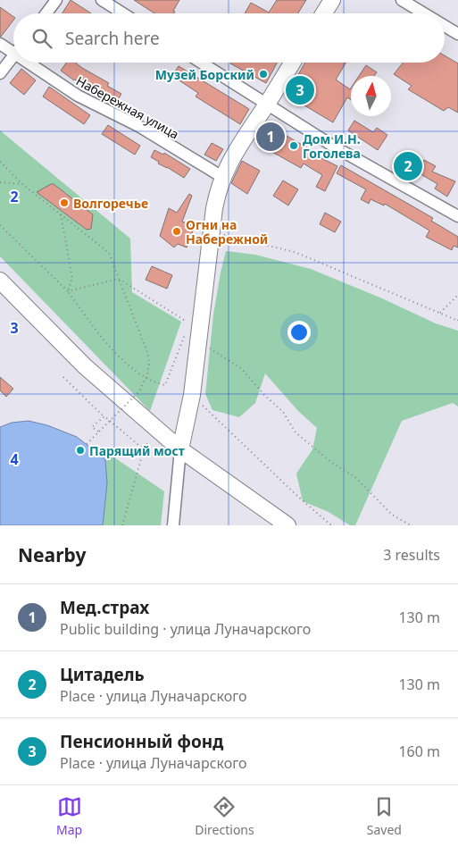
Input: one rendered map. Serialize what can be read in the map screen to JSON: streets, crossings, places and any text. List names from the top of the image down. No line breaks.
{"streets":{"street":["Набережная улица"]},"places":["Музей Борский","Дом И.Н. Гоголева","Волгоречье","Огни на Набережной","Парящий мост"],"north":"top","page":{"search":"Search here","pins":["3","1","2"],"heading":["Nearby","3 results"],"list":[{"mark":"1","name":"Мед.страх","note":"Public building · улица Луначарского","value":"130 m"},{"mark":"2","name":"Цитадель","note":"Place · улица Луначарского","value":"130 m"},{"mark":"3","name":"Пенсионный фонд","note":"Place · улица Луначарского","value":"160 m"}],"nav":["Map","Directions","Saved"]},"grid":{"rows":["2","3","4"]}}
